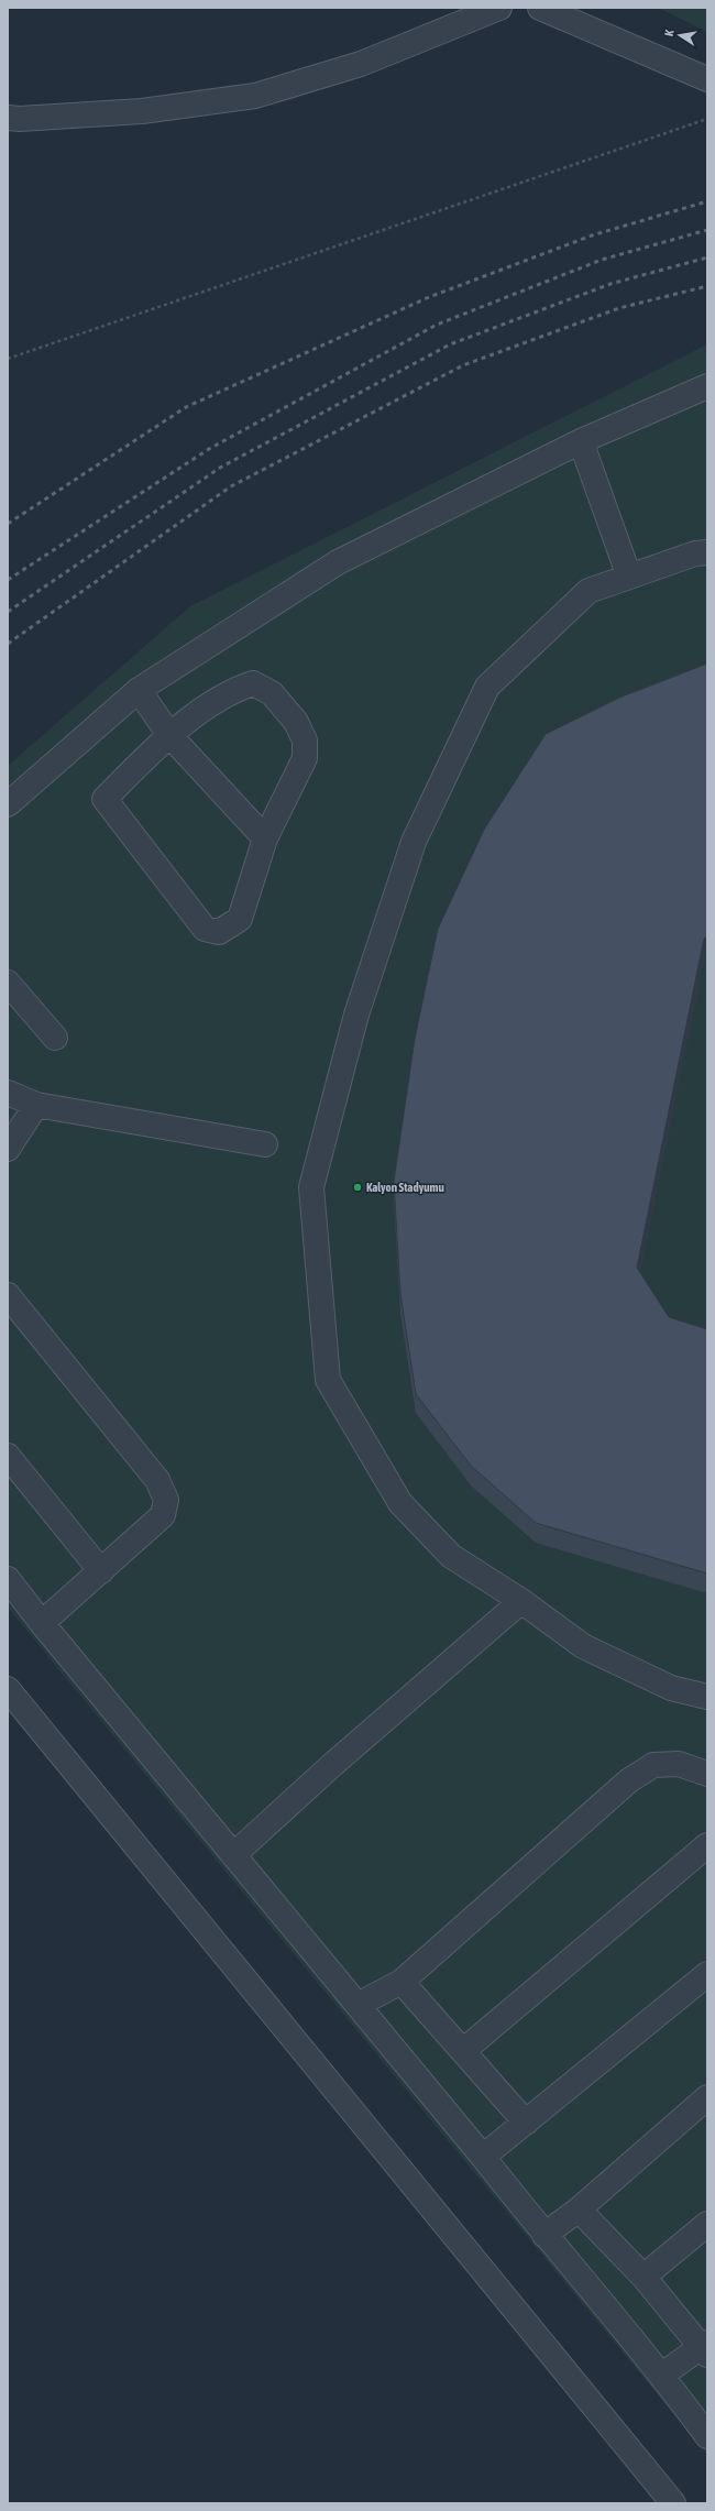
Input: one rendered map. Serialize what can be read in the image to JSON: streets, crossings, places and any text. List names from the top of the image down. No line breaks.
{"places":["Kalyon Stadyumu"],"north":"left"}
